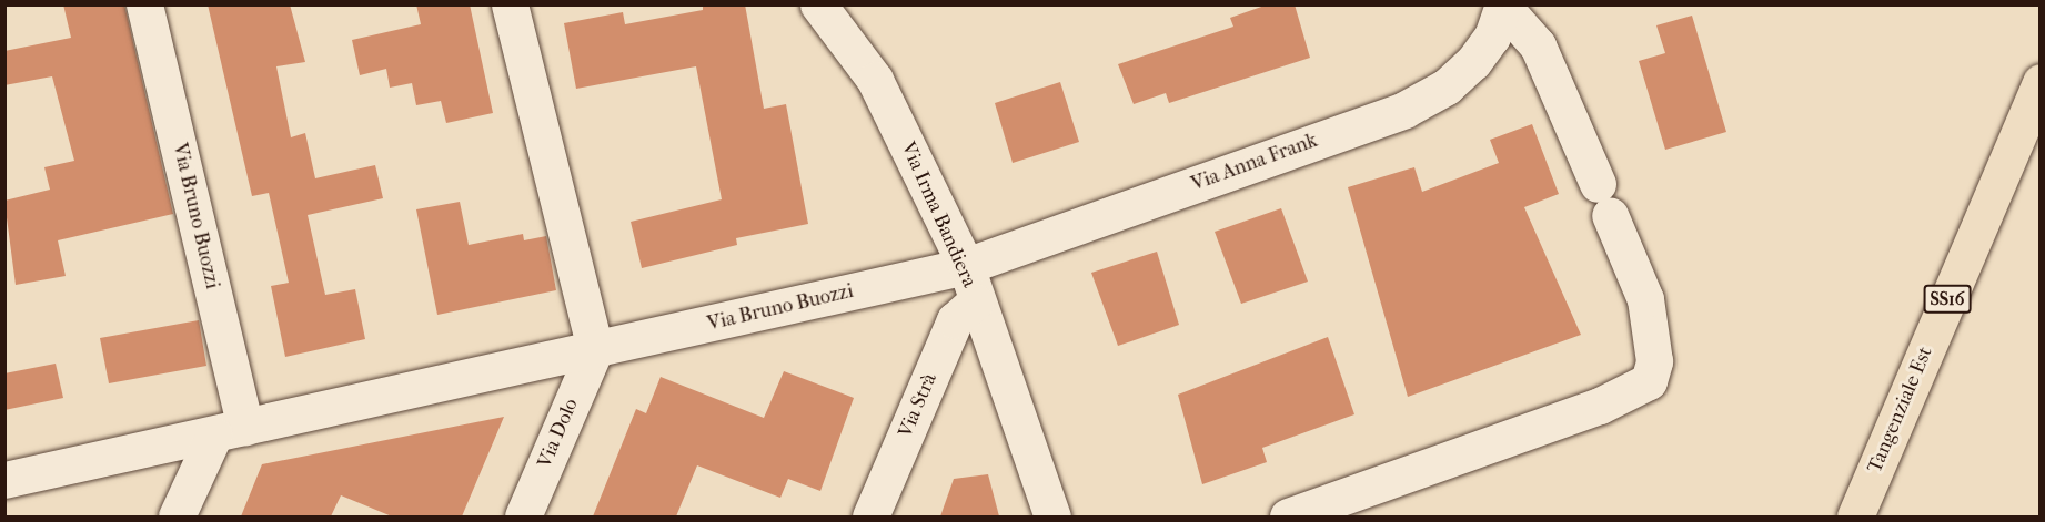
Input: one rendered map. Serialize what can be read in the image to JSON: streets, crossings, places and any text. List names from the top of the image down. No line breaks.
{"streets":{"main road":["SS16","Tangenziale Est"],"street":["Via Anna Frank","Via Irma Bandiera","Via Bruno Buozzi","Via Strà","Via Dolo"]},"crossings":[["Via Anna Frank","Via Irma Bandiera"],["Via Anna Frank","Via Bruno Buozzi"],["Via Irma Bandiera","Via Bruno Buozzi"],["Via Irma Bandiera","Via Strà"],["Via Bruno Buozzi","Via Dolo"]]}
